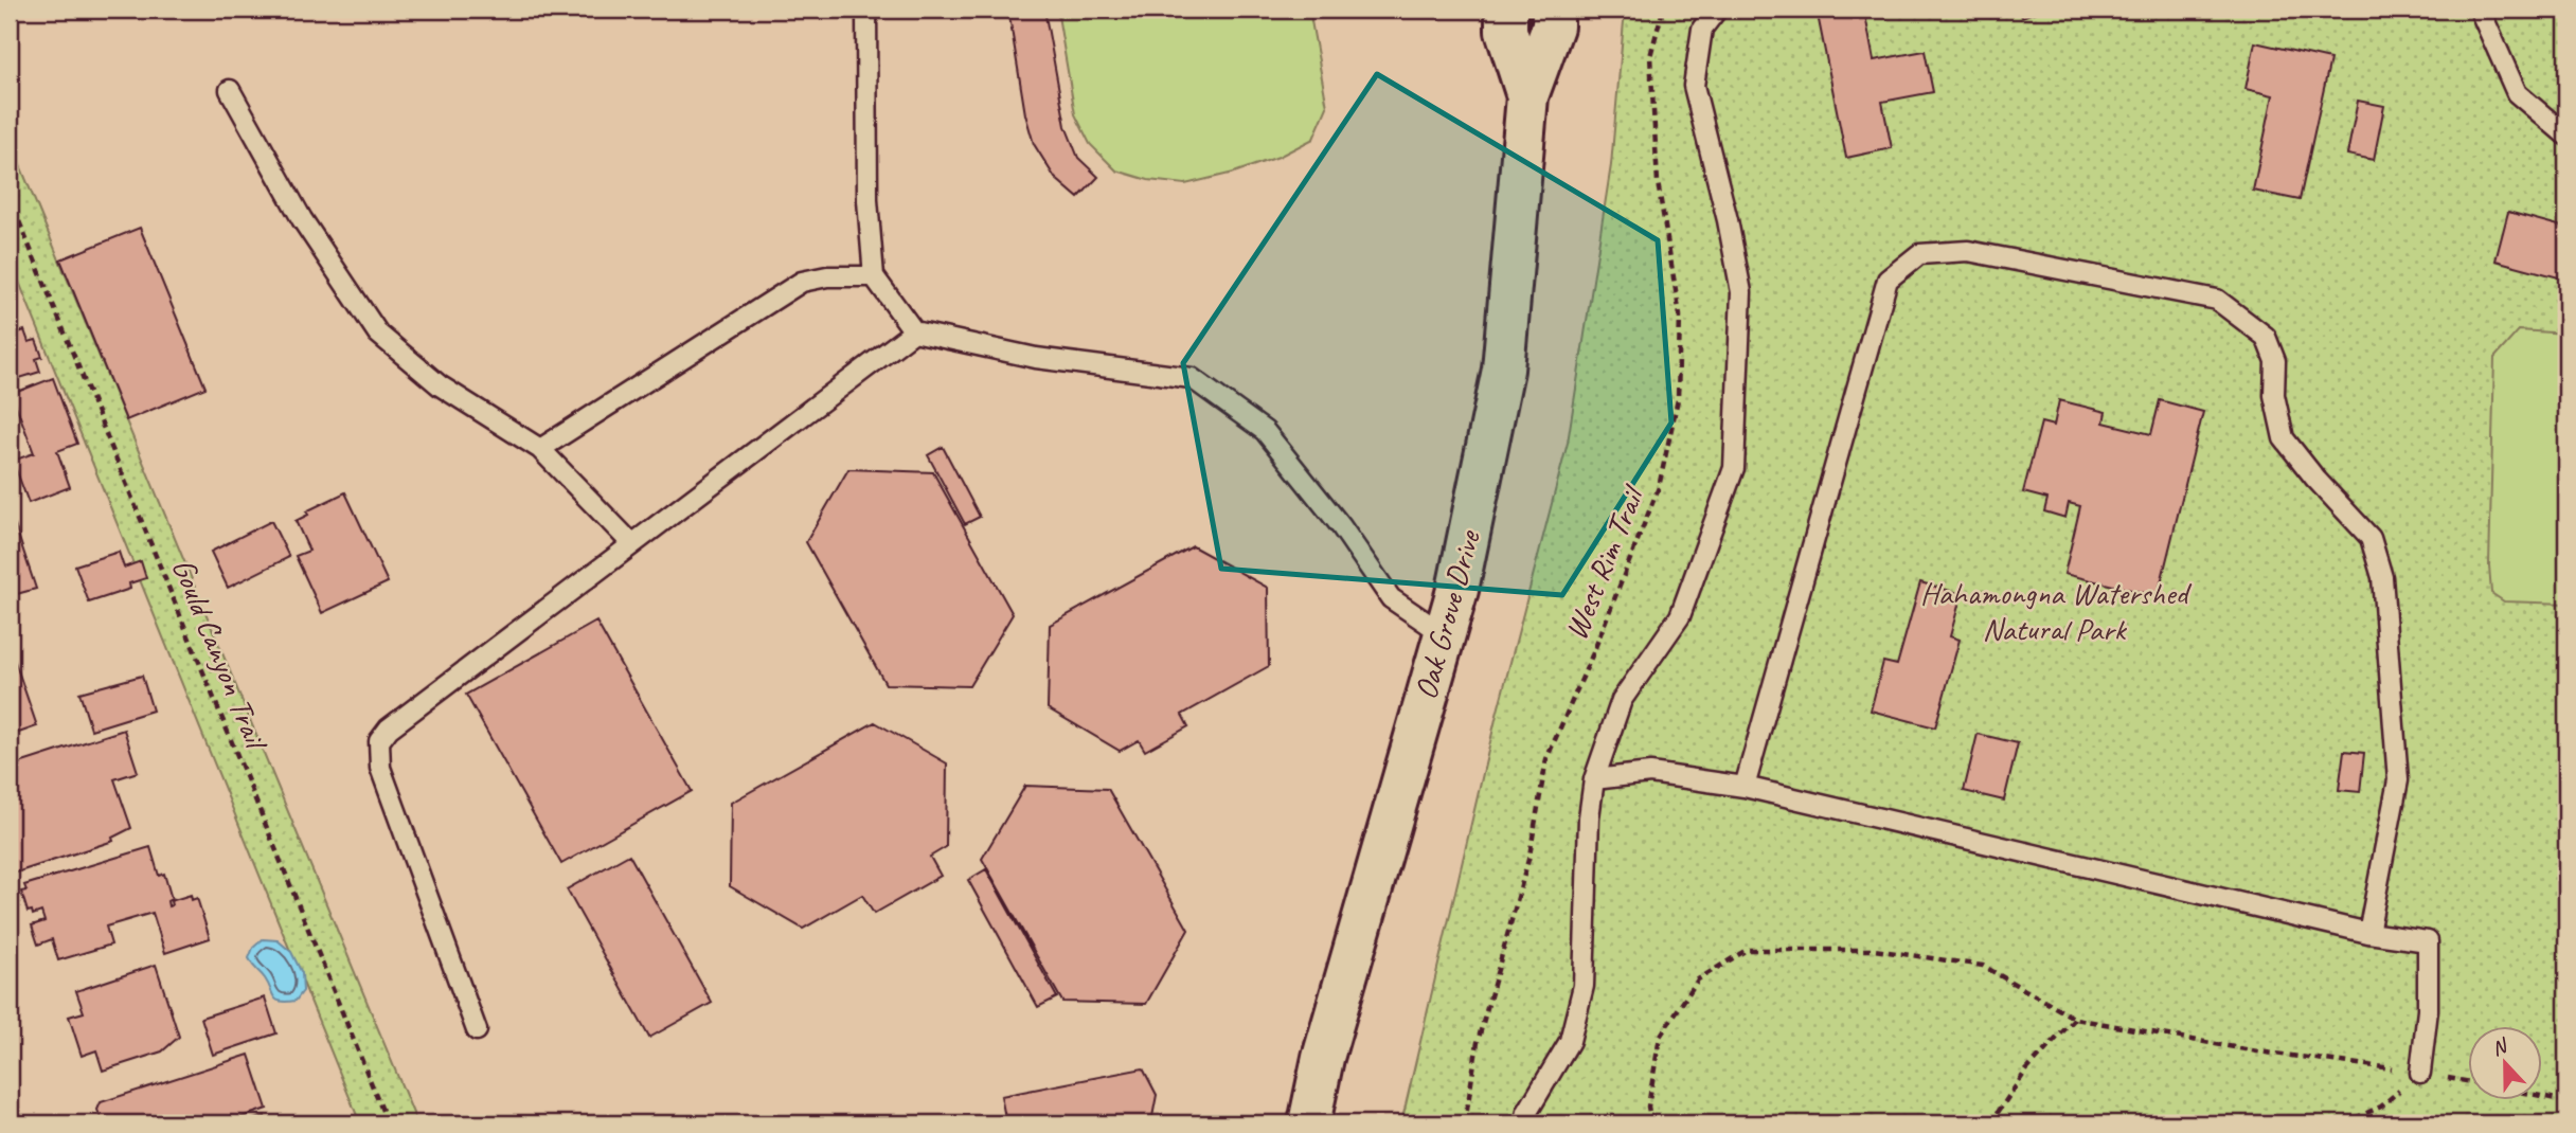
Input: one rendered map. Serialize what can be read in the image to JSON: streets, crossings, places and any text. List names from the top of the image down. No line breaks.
{"streets":{"street":["Oak Grove Drive"],"path":["West Rim Trail","Gould Canyon Trail"]},"parks":["Hahamongna Watershed Natural Park"],"north":"top"}
